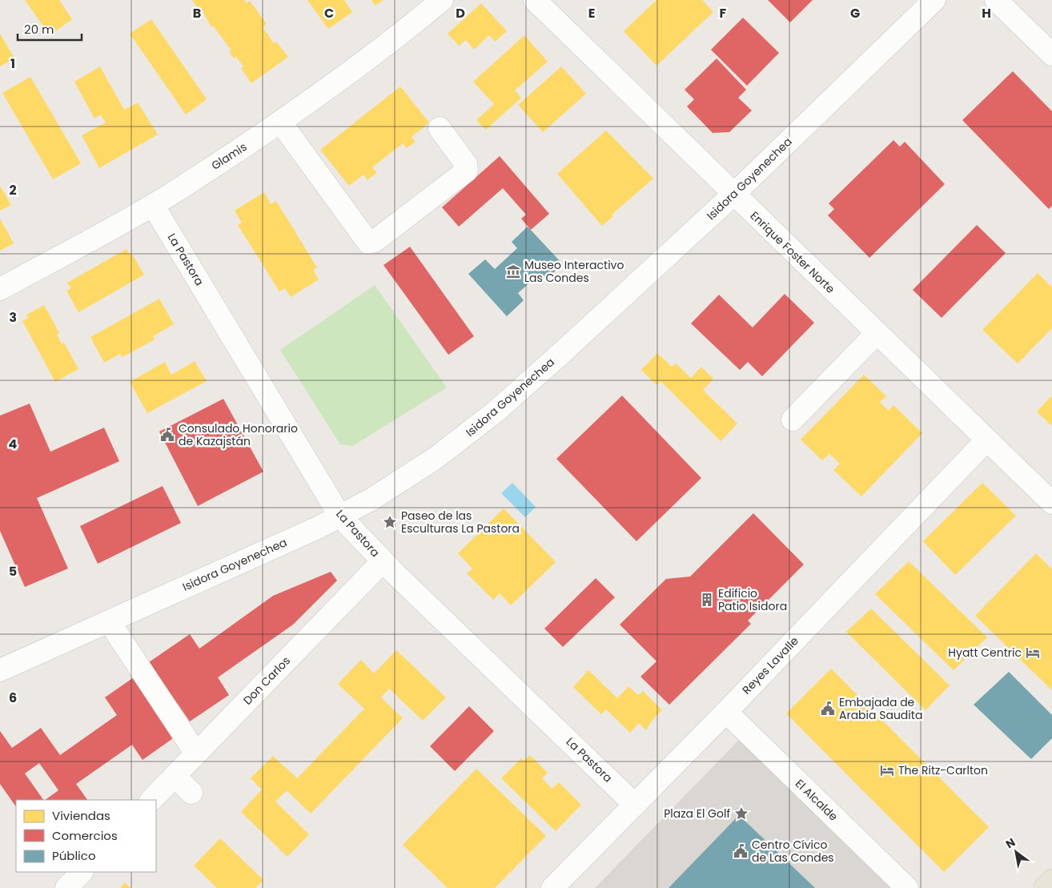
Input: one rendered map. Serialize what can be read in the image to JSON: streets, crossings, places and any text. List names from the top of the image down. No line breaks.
{"streets":{"street":["Glamis","Isidora Goyenechea","Enrique Foster Norte","La Pastora","Reyes Lavalle","Don Carlos","El Alcalde"]},"crossings":[["Glamis","La Pastora"],["Isidora Goyenechea","Enrique Foster Norte"],["Isidora Goyenechea","La Pastora"],["Enrique Foster Norte","Reyes Lavalle"],["La Pastora","Reyes Lavalle"],["La Pastora","Don Carlos"],["Reyes Lavalle","El Alcalde"]],"places":{"museum":["Museo Interactivo Las Condes"],"public building":["Consulado Honorario de Kazajstán","Embajada de Arabia Saudita","Centro Cívico de Las Condes"],"place":["Paseo de las Esculturas La Pastora","Plaza El Golf"],"building":["Edificio Patio Isidora"],"hotel":["Hyatt Centric","The Ritz-Carlton"]},"legend":["Viviendas","Comercios","Público"],"scale_bar":"20 m","north":"top left","grid":{"columns":["B","C","D","E","F","G","H"],"rows":["1","2","3","4","5","6"]}}
